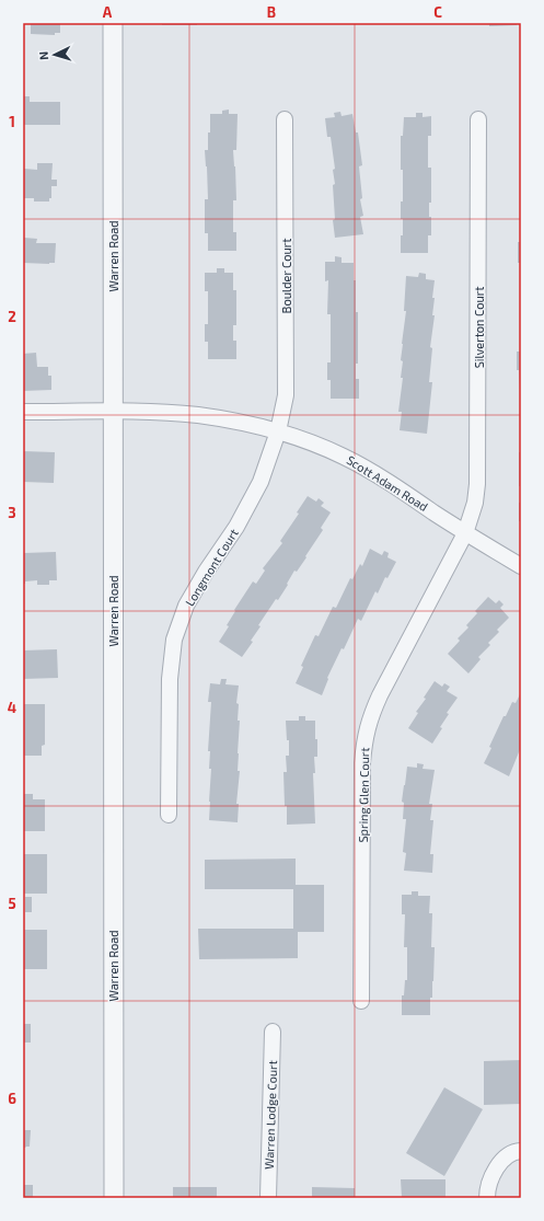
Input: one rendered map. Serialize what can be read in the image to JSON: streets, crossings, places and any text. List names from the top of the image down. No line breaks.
{"streets":{"street":["Warren Road","Boulder Court","Silverton Court","Scott Adam Road","Longmont Court","Spring Glen Court","Warren Lodge Court"]},"crossings":[["Warren Road","Scott Adam Road"],["Boulder Court","Scott Adam Road"],["Boulder Court","Longmont Court"],["Silverton Court","Scott Adam Road"],["Silverton Court","Spring Glen Court"],["Scott Adam Road","Longmont Court"],["Scott Adam Road","Spring Glen Court"]],"north":"left","grid":{"columns":["A","B","C"],"rows":["1","2","3","4","5","6"]}}
